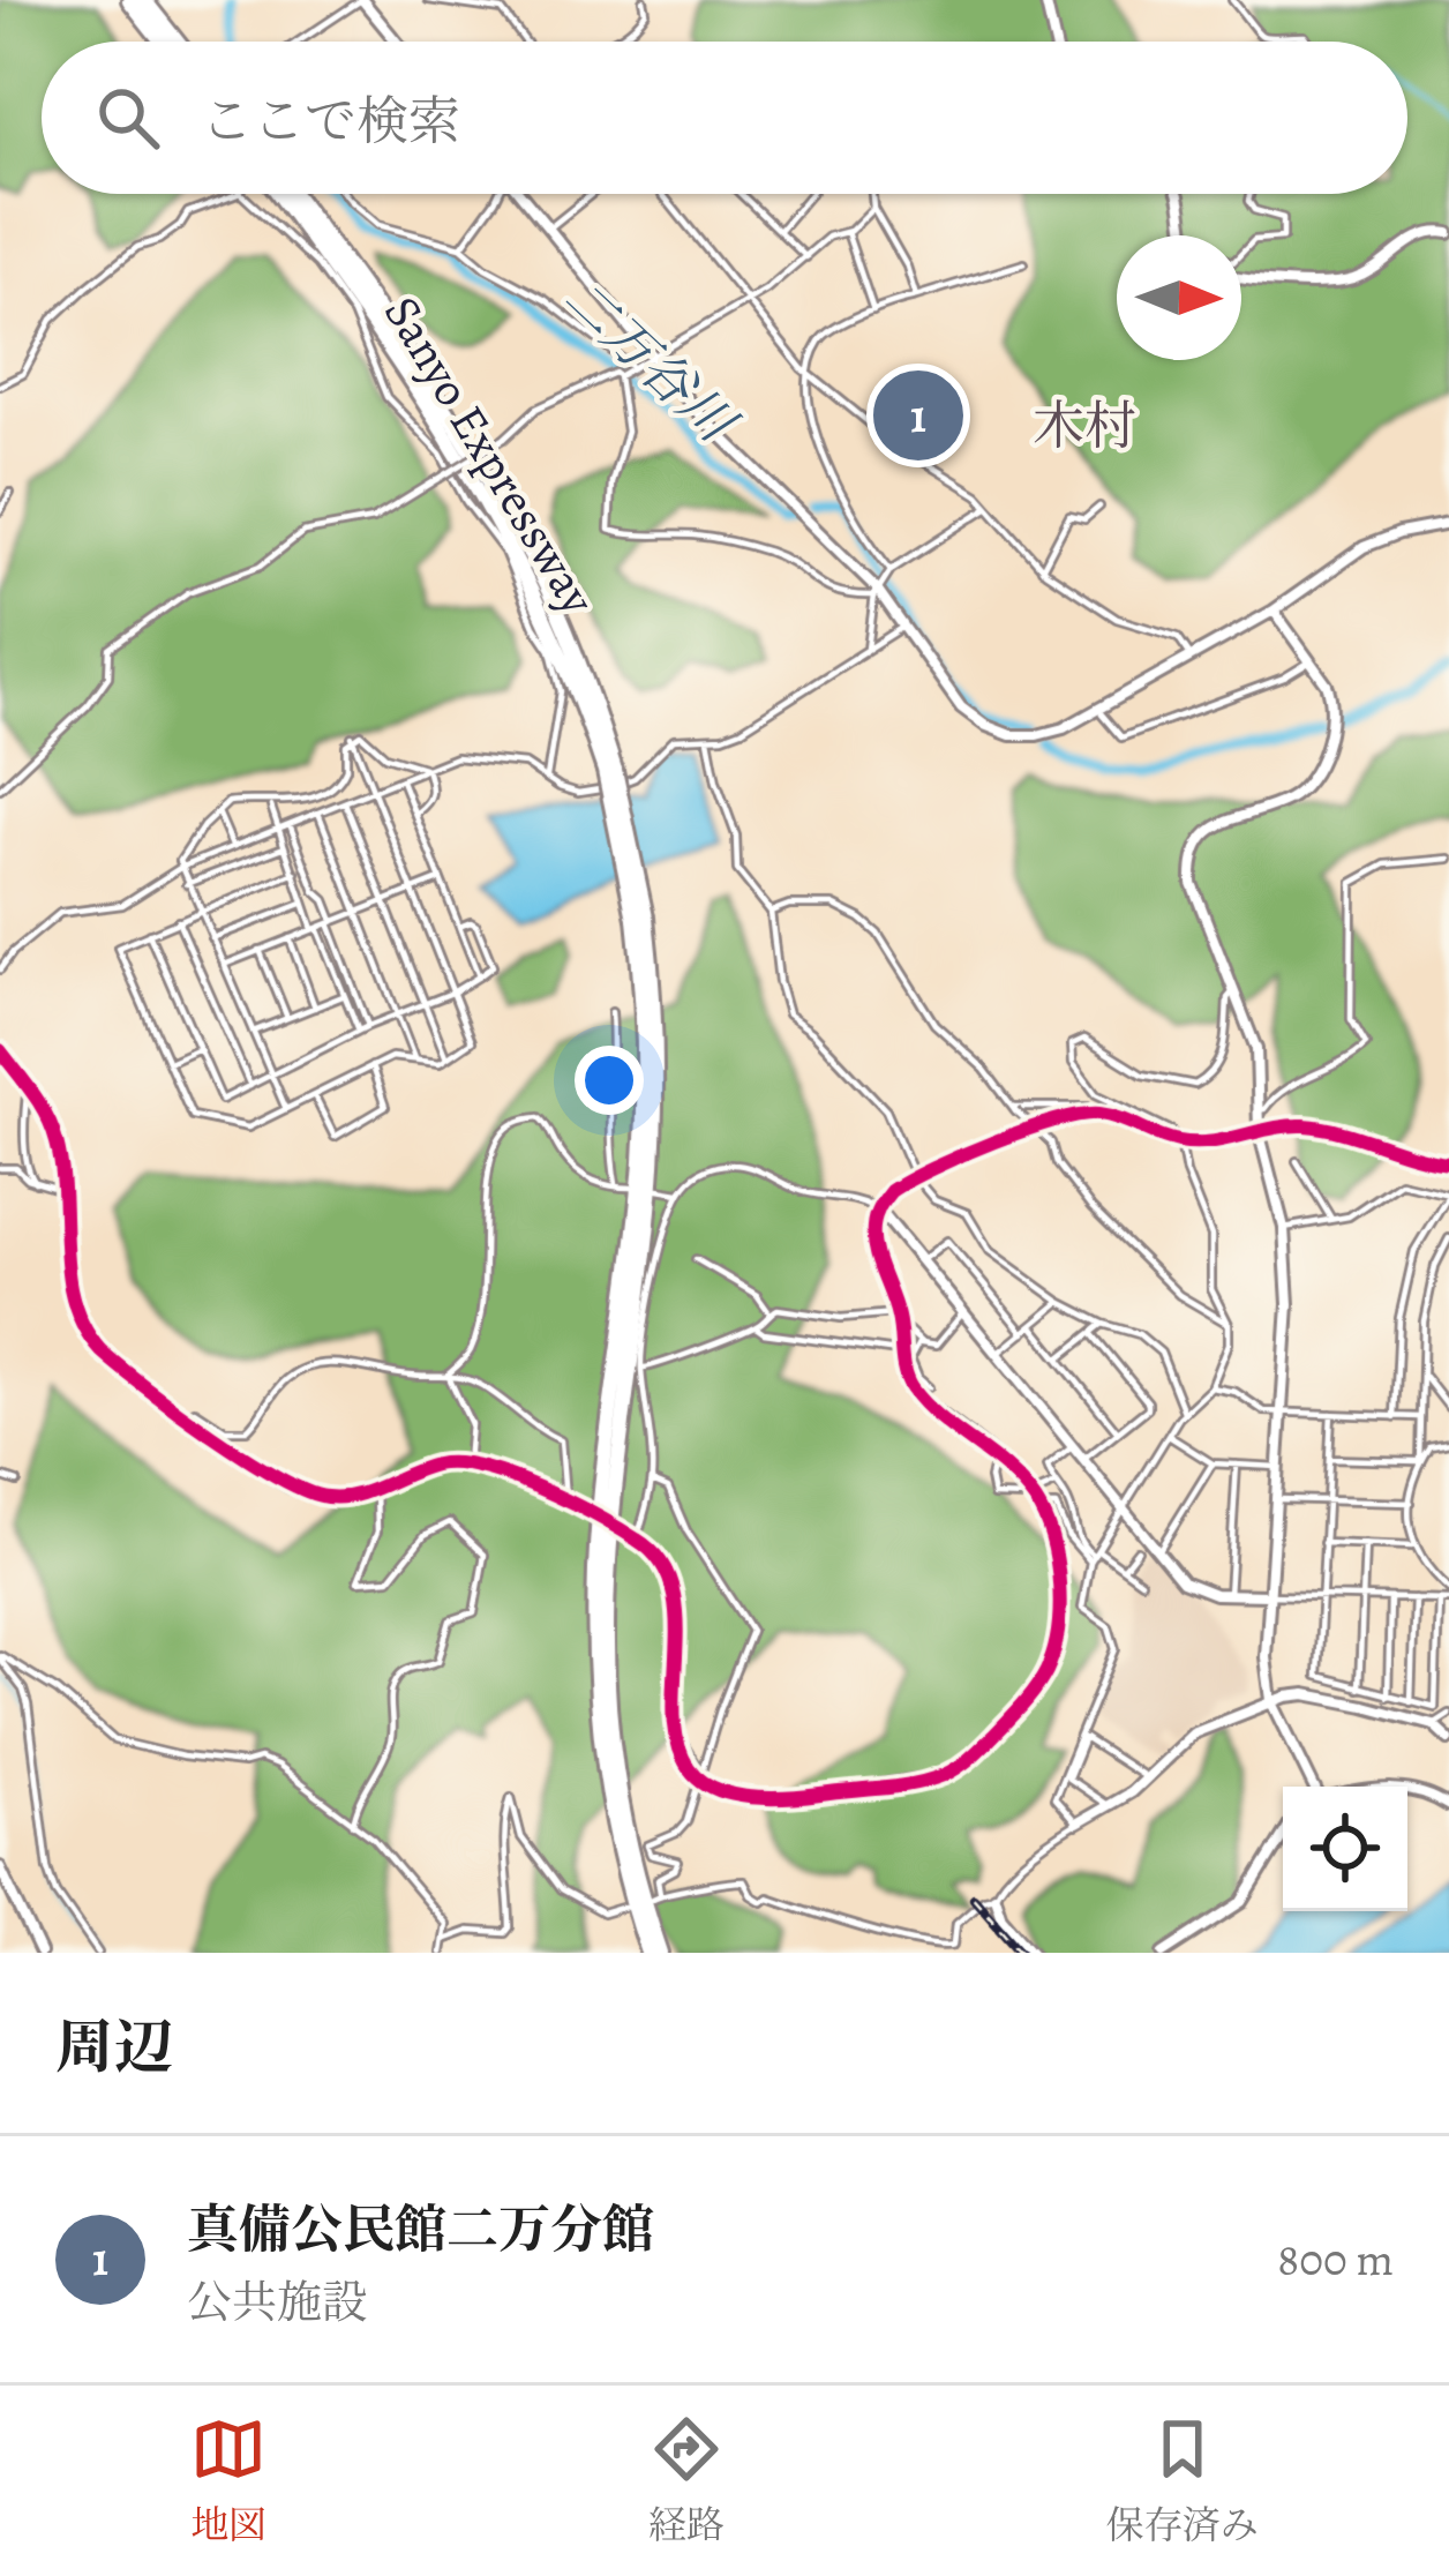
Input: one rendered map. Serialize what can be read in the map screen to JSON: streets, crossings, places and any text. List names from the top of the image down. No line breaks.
{"streets":{"highway":["Sanyo Expressway"]},"districts":["木村"],"water":["二万谷川"],"north":"right","page":{"search":"ここで検索","pins":"1","heading":"周辺","list":[{"mark":"1","name":"真備公民館二万分館","note":"公共施設","value":"800 m"}],"nav":["地図","経路","保存済み"]}}
